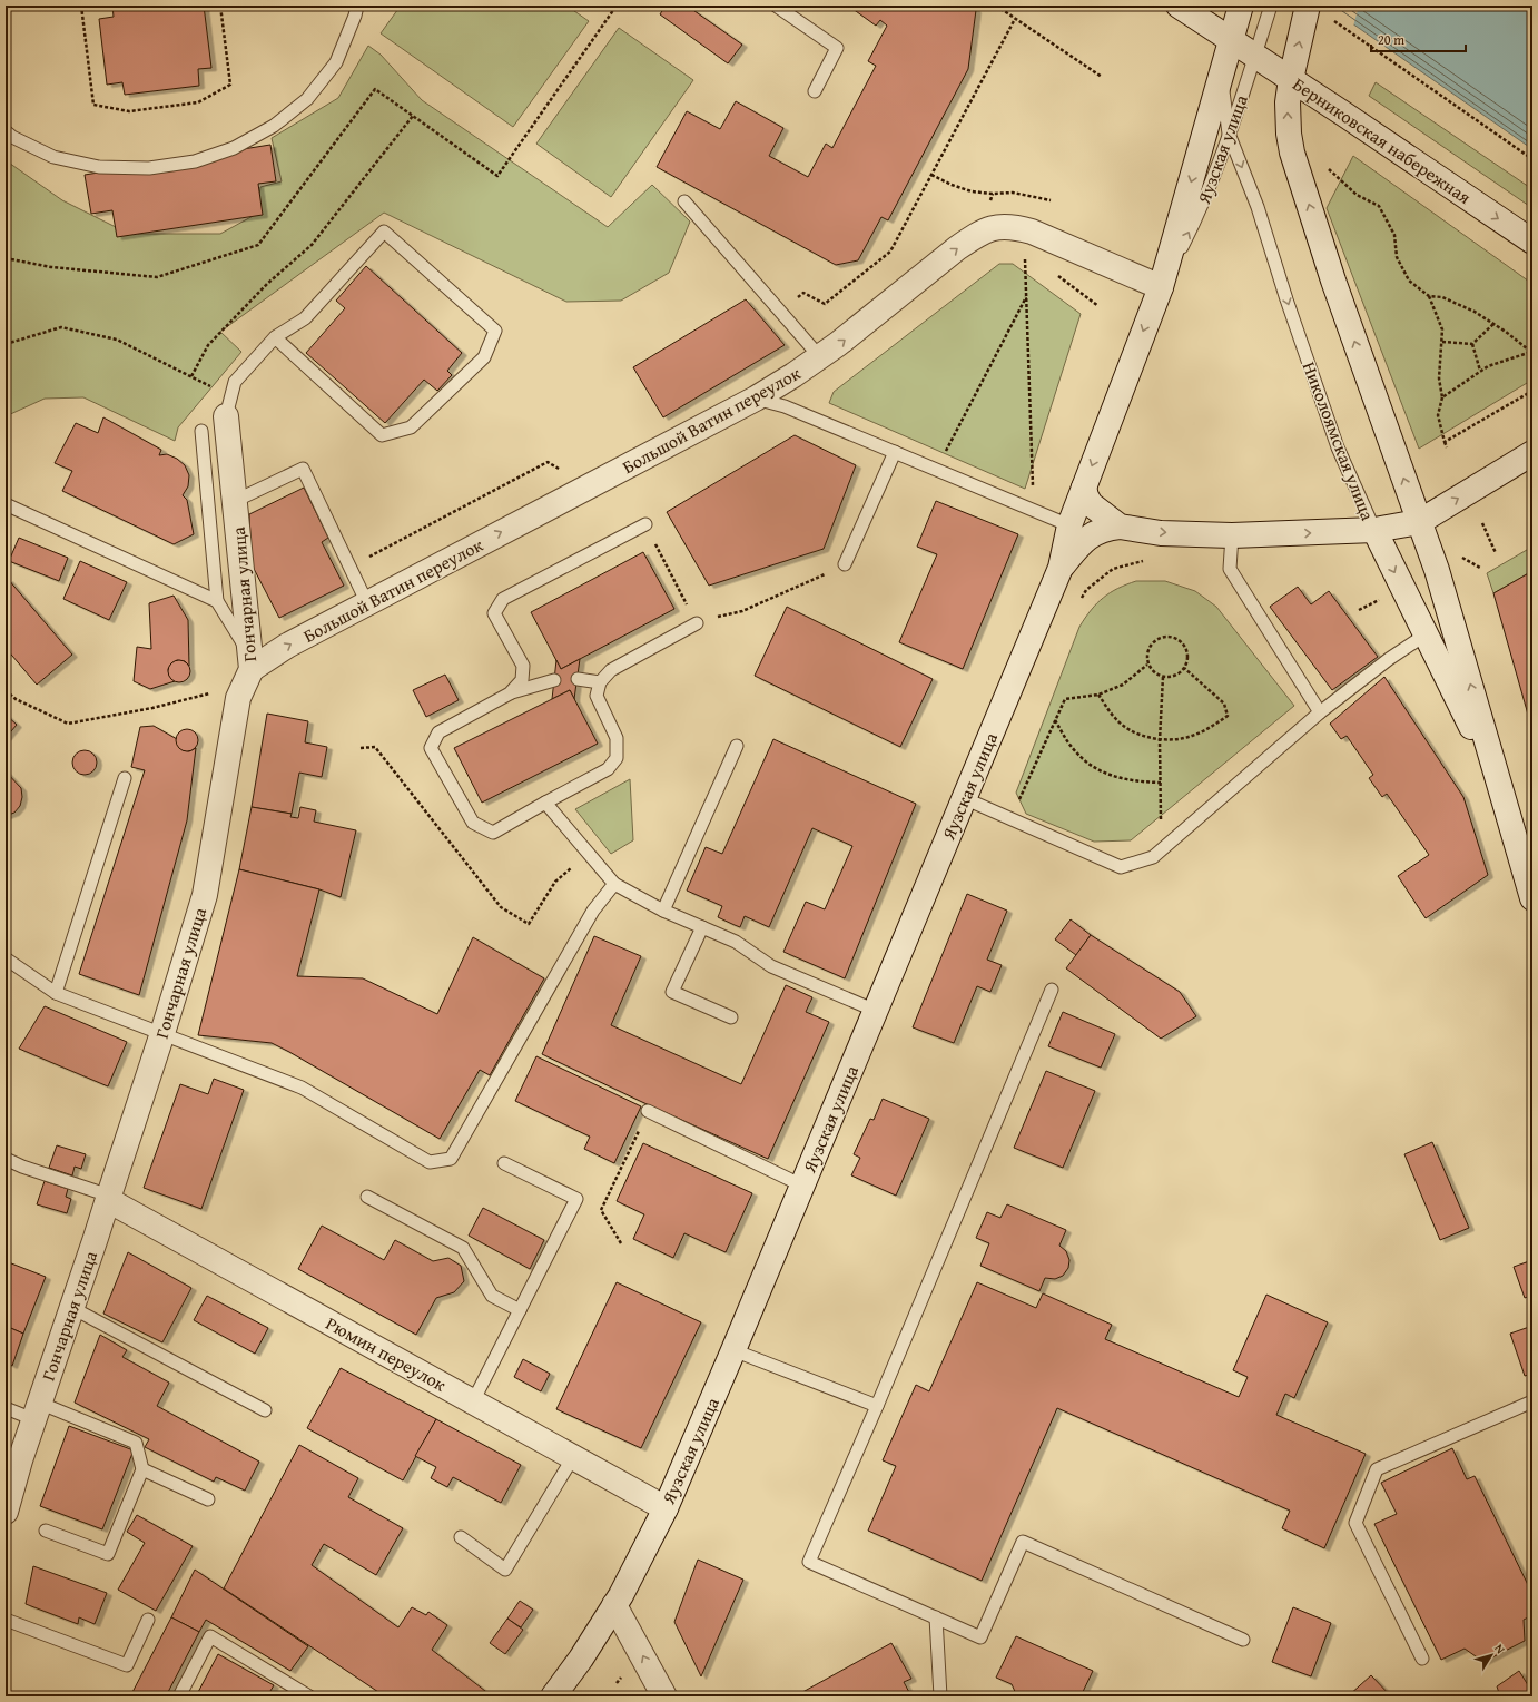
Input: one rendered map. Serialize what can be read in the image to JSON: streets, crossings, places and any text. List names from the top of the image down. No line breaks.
{"streets":{"main road":["Берниковская набережная","Яузская улица","Большой Ватин переулок","Николоямская улица","Гончарная улица","Рюмин переулок"]},"crossings":[["Берниковская набережная","Яузская улица"],["Берниковская набережная","Николоямская улица"],["Яузская улица","Большой Ватин переулок"],["Яузская улица","Николоямская улица"],["Яузская улица","Рюмин переулок"],["Большой Ватин переулок","Гончарная улица"],["Гончарная улица","Рюмин переулок"]],"one_way":["Берниковская набережная","Большой Ватин переулок"],"scale_bar":"20 m","north":"top right"}
